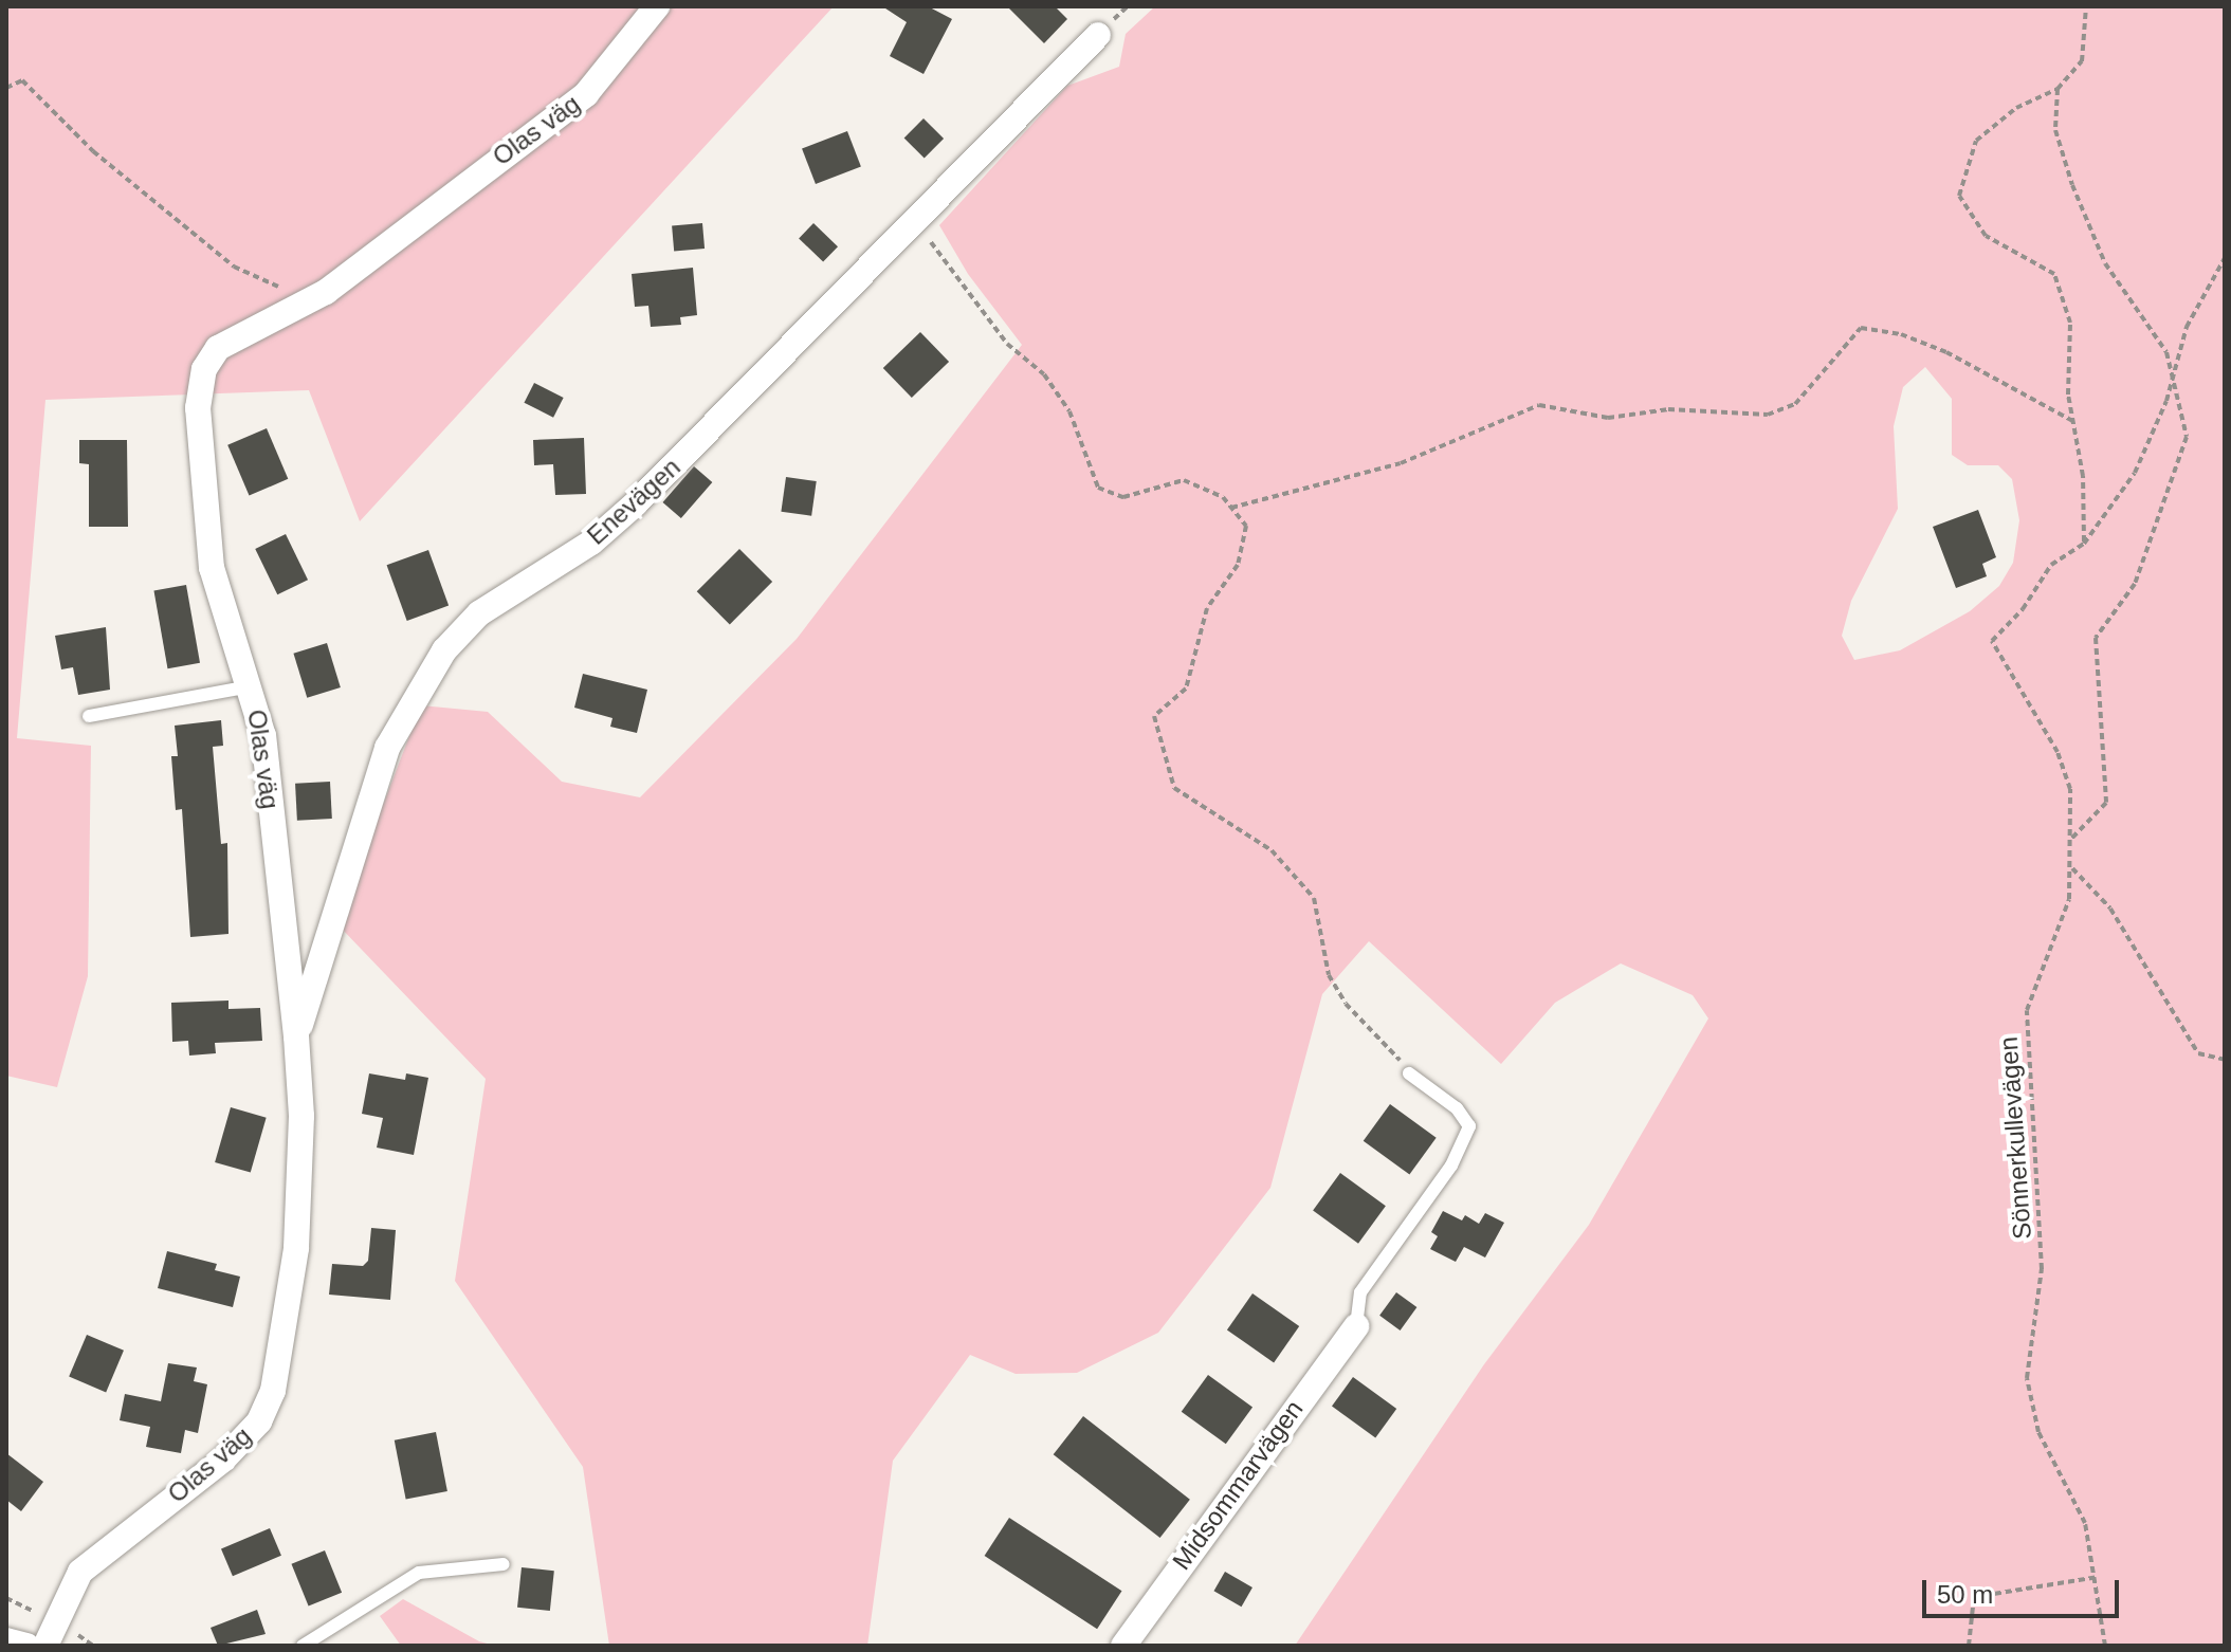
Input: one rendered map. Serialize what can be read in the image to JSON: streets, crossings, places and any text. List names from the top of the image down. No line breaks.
{"streets":{"street":["Olas väg","Enevägen","Midsommarvägen"],"path":["Sönnerkullevägen"]},"crossings":[["Olas väg","Enevägen"]],"scale_bar":"50 m"}
